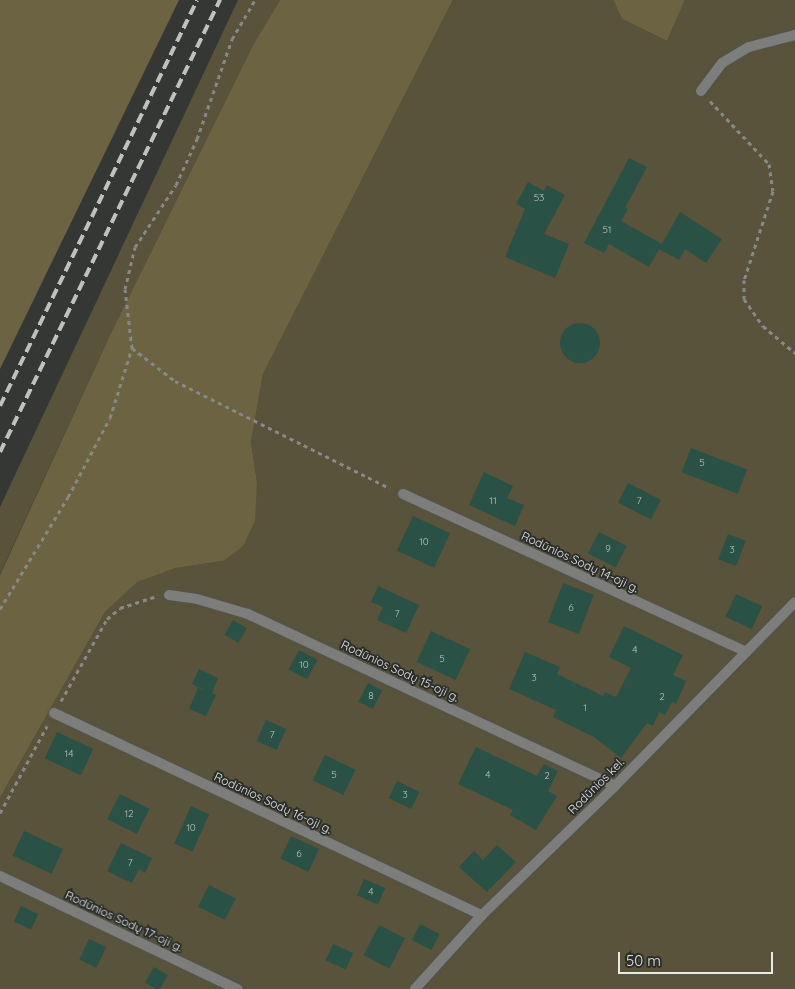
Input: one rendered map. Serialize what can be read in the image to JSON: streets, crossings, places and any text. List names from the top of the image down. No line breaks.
{"streets":{"street":["Rodūnios Sodų 14-oji g.","Rodūnios Sodų 15-oji g.","Rodūnios kel.","Rodūnios Sodų 16-oji g.","Rodūnios Sodų 17-oji g."]},"crossings":[["Rodūnios Sodų 14-oji g.","Rodūnios kel."],["Rodūnios Sodų 15-oji g.","Rodūnios kel."],["Rodūnios kel.","Rodūnios Sodų 16-oji g."]],"house_numbers":["53","51","5","11","7","10","9","3","6","7","4","5","10","3","8","2","1","7","14","5","4","2","3","12","10","6","7","4"],"scale_bar":"50 m"}
